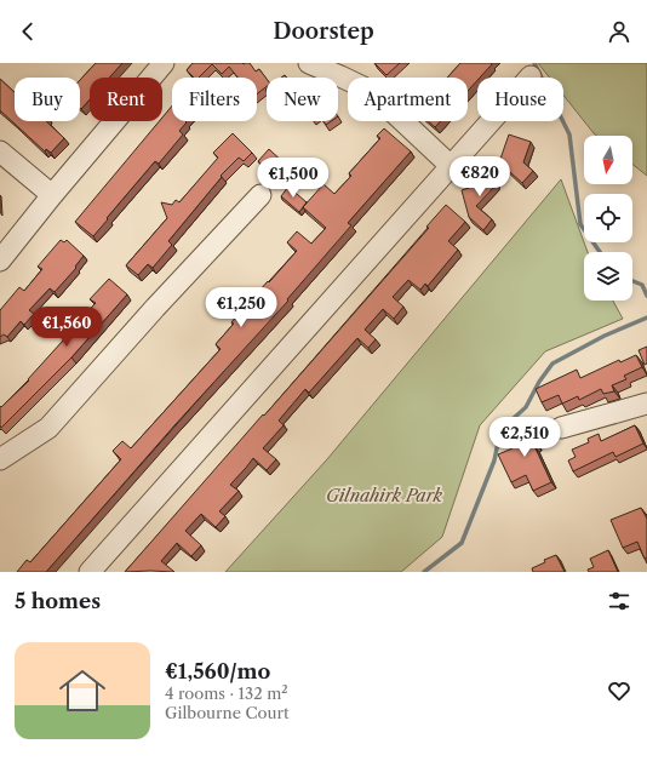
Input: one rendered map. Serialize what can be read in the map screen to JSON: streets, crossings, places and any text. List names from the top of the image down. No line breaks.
{"parks":["Gilnahirk Park"],"north":"bottom","page":{"header":"Doorstep","chip":["Buy","Rent","Filters","New","Apartment","House"],"price":["€820","€1,500","€1,250","€1,560","€2,510"],"heading":"5 homes","list":[{"name":"€1,560/mo","note":"4 rooms · 132 m² · Gilbourne Court"}]}}
